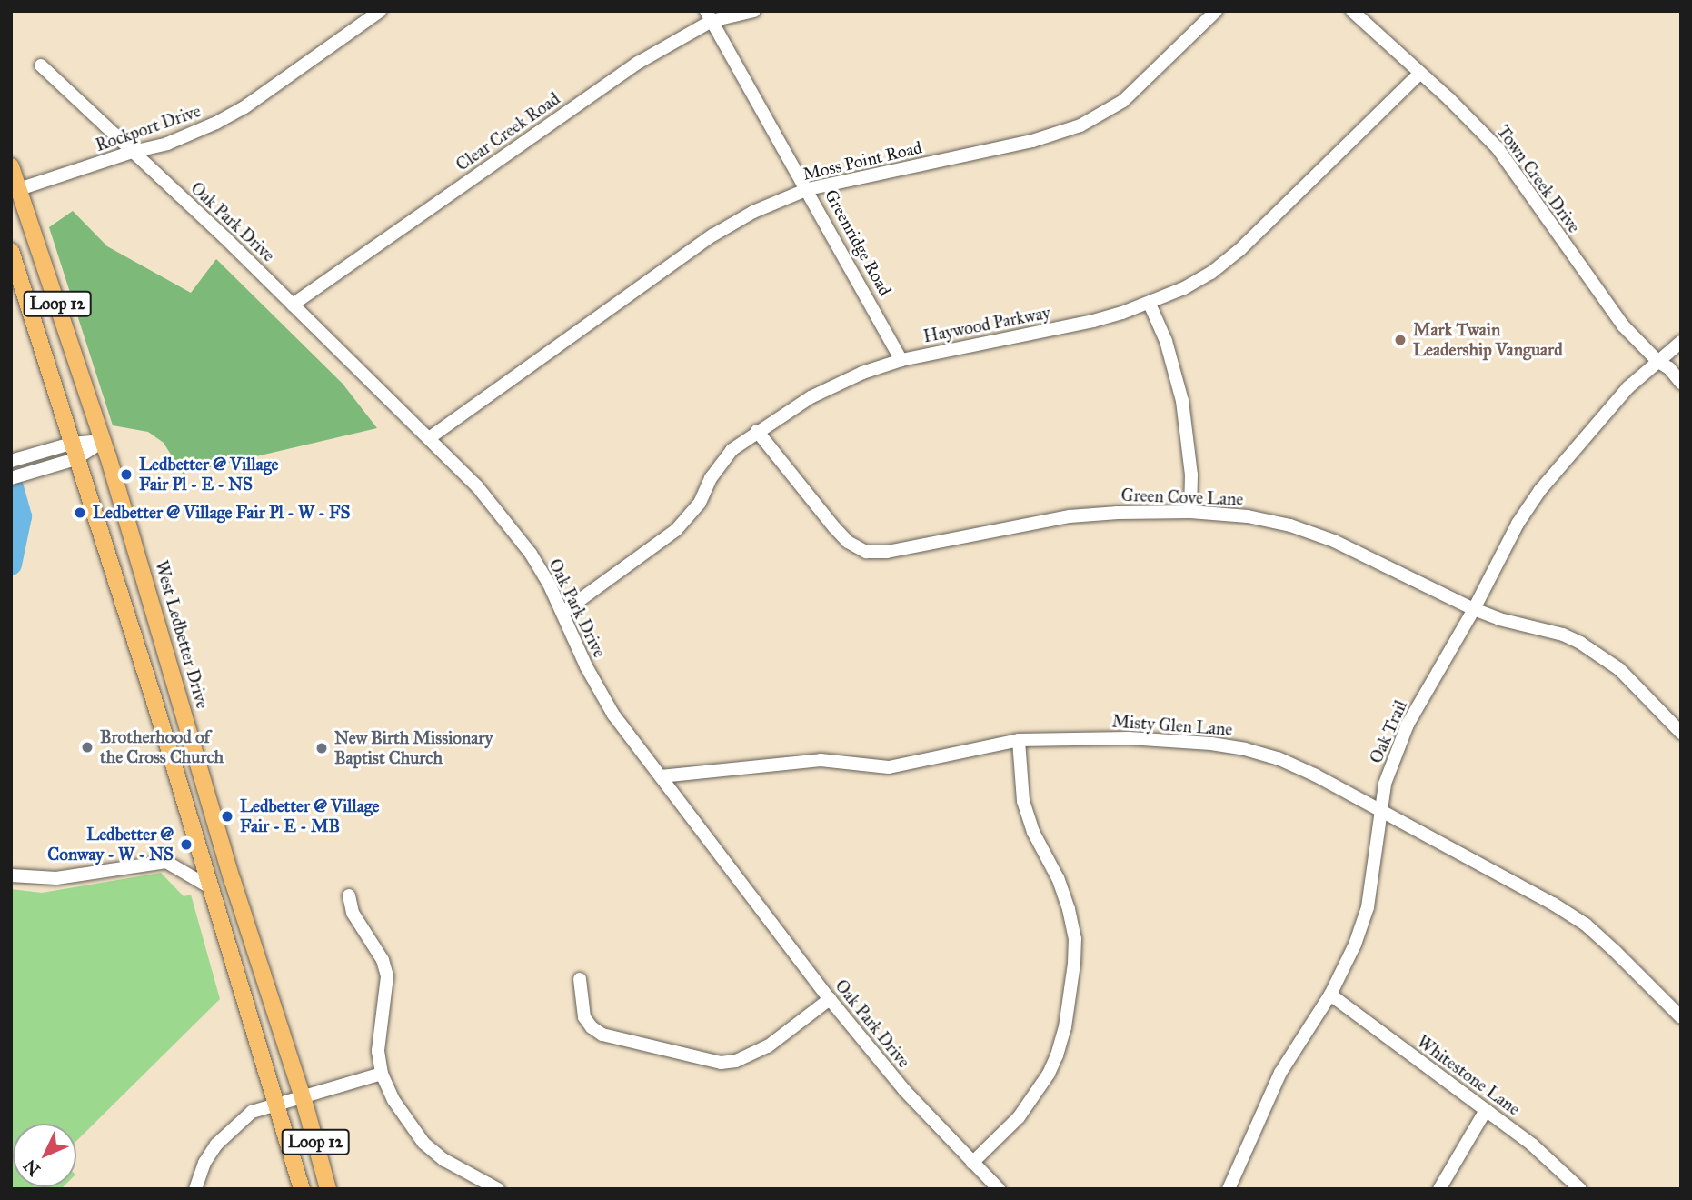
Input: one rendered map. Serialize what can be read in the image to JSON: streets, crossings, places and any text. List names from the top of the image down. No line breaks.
{"streets":{"main road":["Loop 12","West Ledbetter Drive"],"street":["Rockport Drive","Clear Creek Road","Moss Point Road","Town Creek Drive","Oak Park Drive","Greenridge Road","Haywood Parkway","Green Cove Lane","Misty Glen Lane","Oak Trail","Whitestone Lane"]},"crossings":[["Rockport Drive","Oak Park Drive"],["Rockport Drive","West Ledbetter Drive"],["Clear Creek Road","Oak Park Drive"],["Clear Creek Road","Greenridge Road"],["Moss Point Road","Oak Park Drive"],["Moss Point Road","Greenridge Road"],["Town Creek Drive","Haywood Parkway"],["Town Creek Drive","Oak Trail"],["Oak Park Drive","Haywood Parkway"],["Oak Park Drive","Misty Glen Lane"],["Greenridge Road","Haywood Parkway"],["Haywood Parkway","Green Cove Lane"],["Green Cove Lane","Oak Trail"],["Misty Glen Lane","Oak Trail"],["Oak Trail","Whitestone Lane"]],"places":["Mark Twain Leadership Vanguard","Ledbetter @ Village Fair Pl - E - NS","Ledbetter @ Village Fair Pl - W - FS","Brotherhood of the Cross Church","New Birth Missionary Baptist Church","Ledbetter @ Village Fair - E - MB","Ledbetter @ Conway - W - NS"],"north":"bottom left"}
